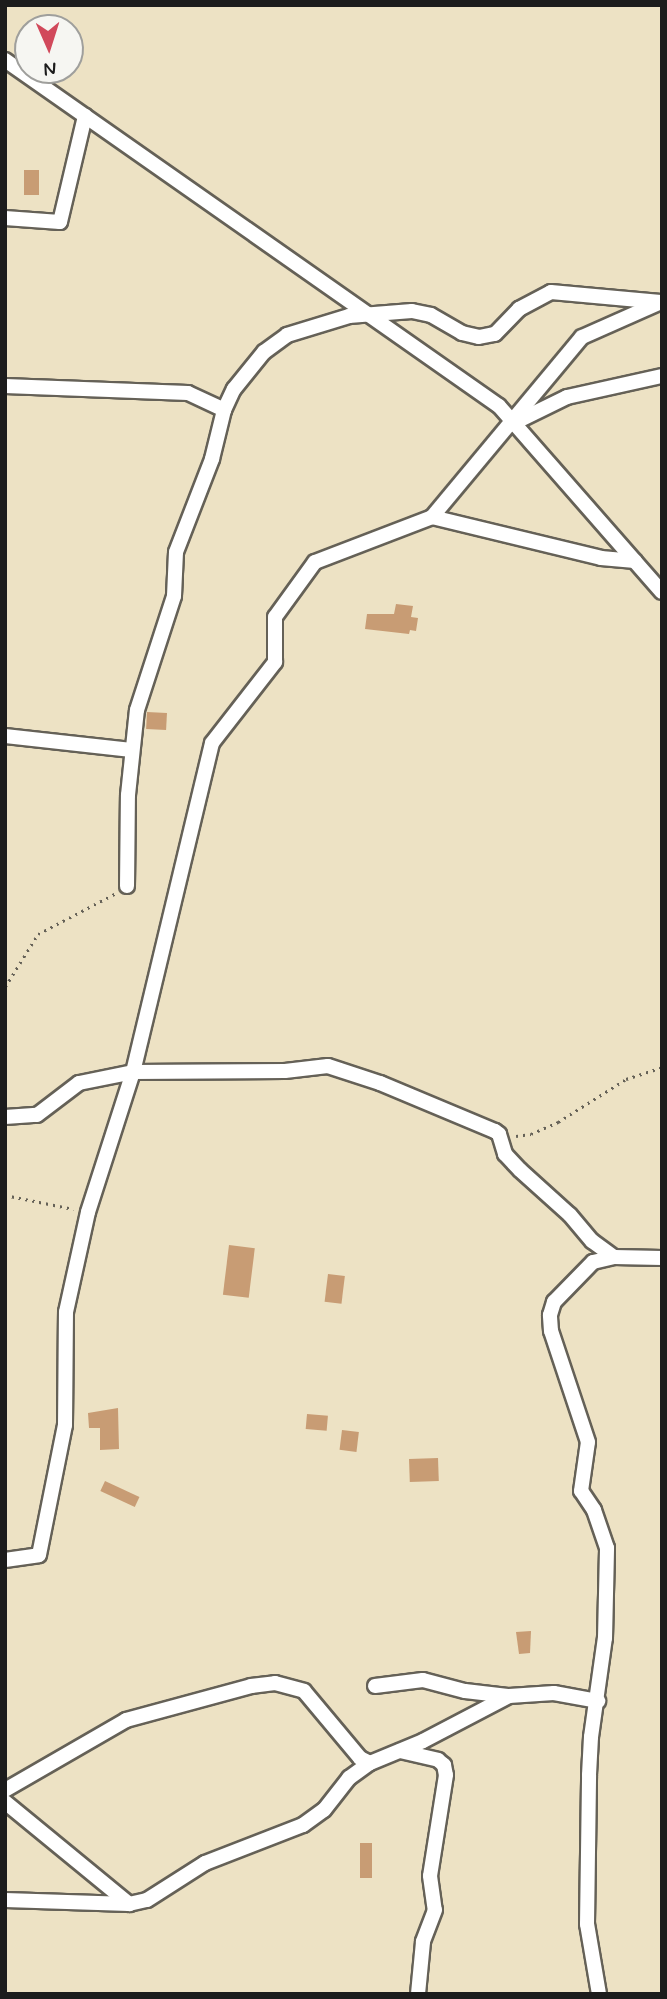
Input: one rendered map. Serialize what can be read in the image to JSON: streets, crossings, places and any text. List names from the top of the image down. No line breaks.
{"north":"bottom"}
